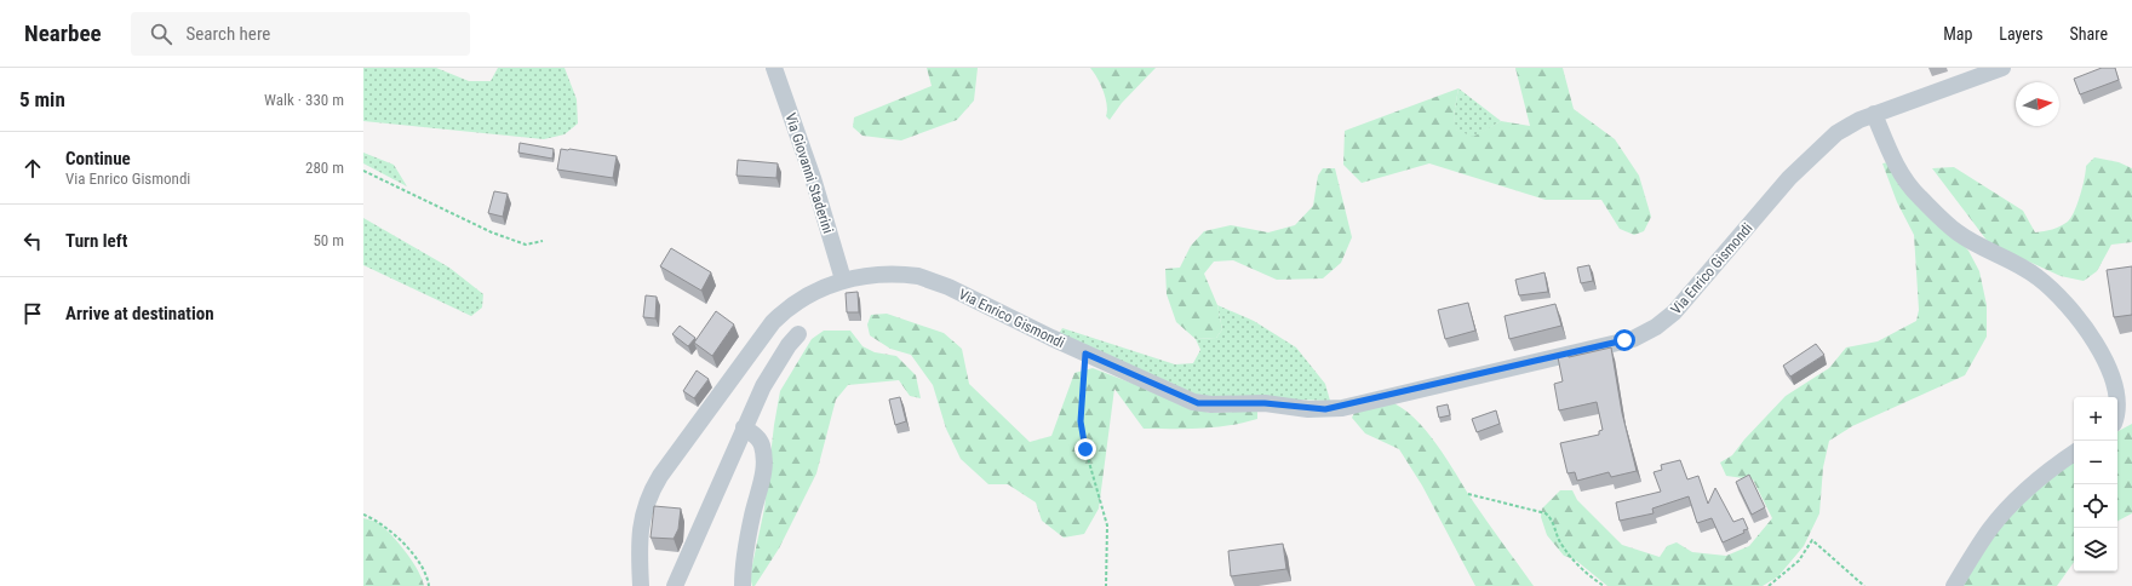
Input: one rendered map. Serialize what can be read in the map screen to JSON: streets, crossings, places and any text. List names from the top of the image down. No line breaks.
{"streets":{"street":["Via Giovanni Staderini","Via Enrico Gismondi"]},"crossings":[["Via Giovanni Staderini","Via Enrico Gismondi"]],"north":"right","page":{"header":"Nearbee","search":"Search here","nav":["Map","Layers","Share"],"heading":["5 min","Walk · 330 m"],"list":[["Continue","Via Enrico Gismondi","280 m"],["Turn left","50 m"],"Arrive at destination"],"map_buttons":["+","−"]}}
